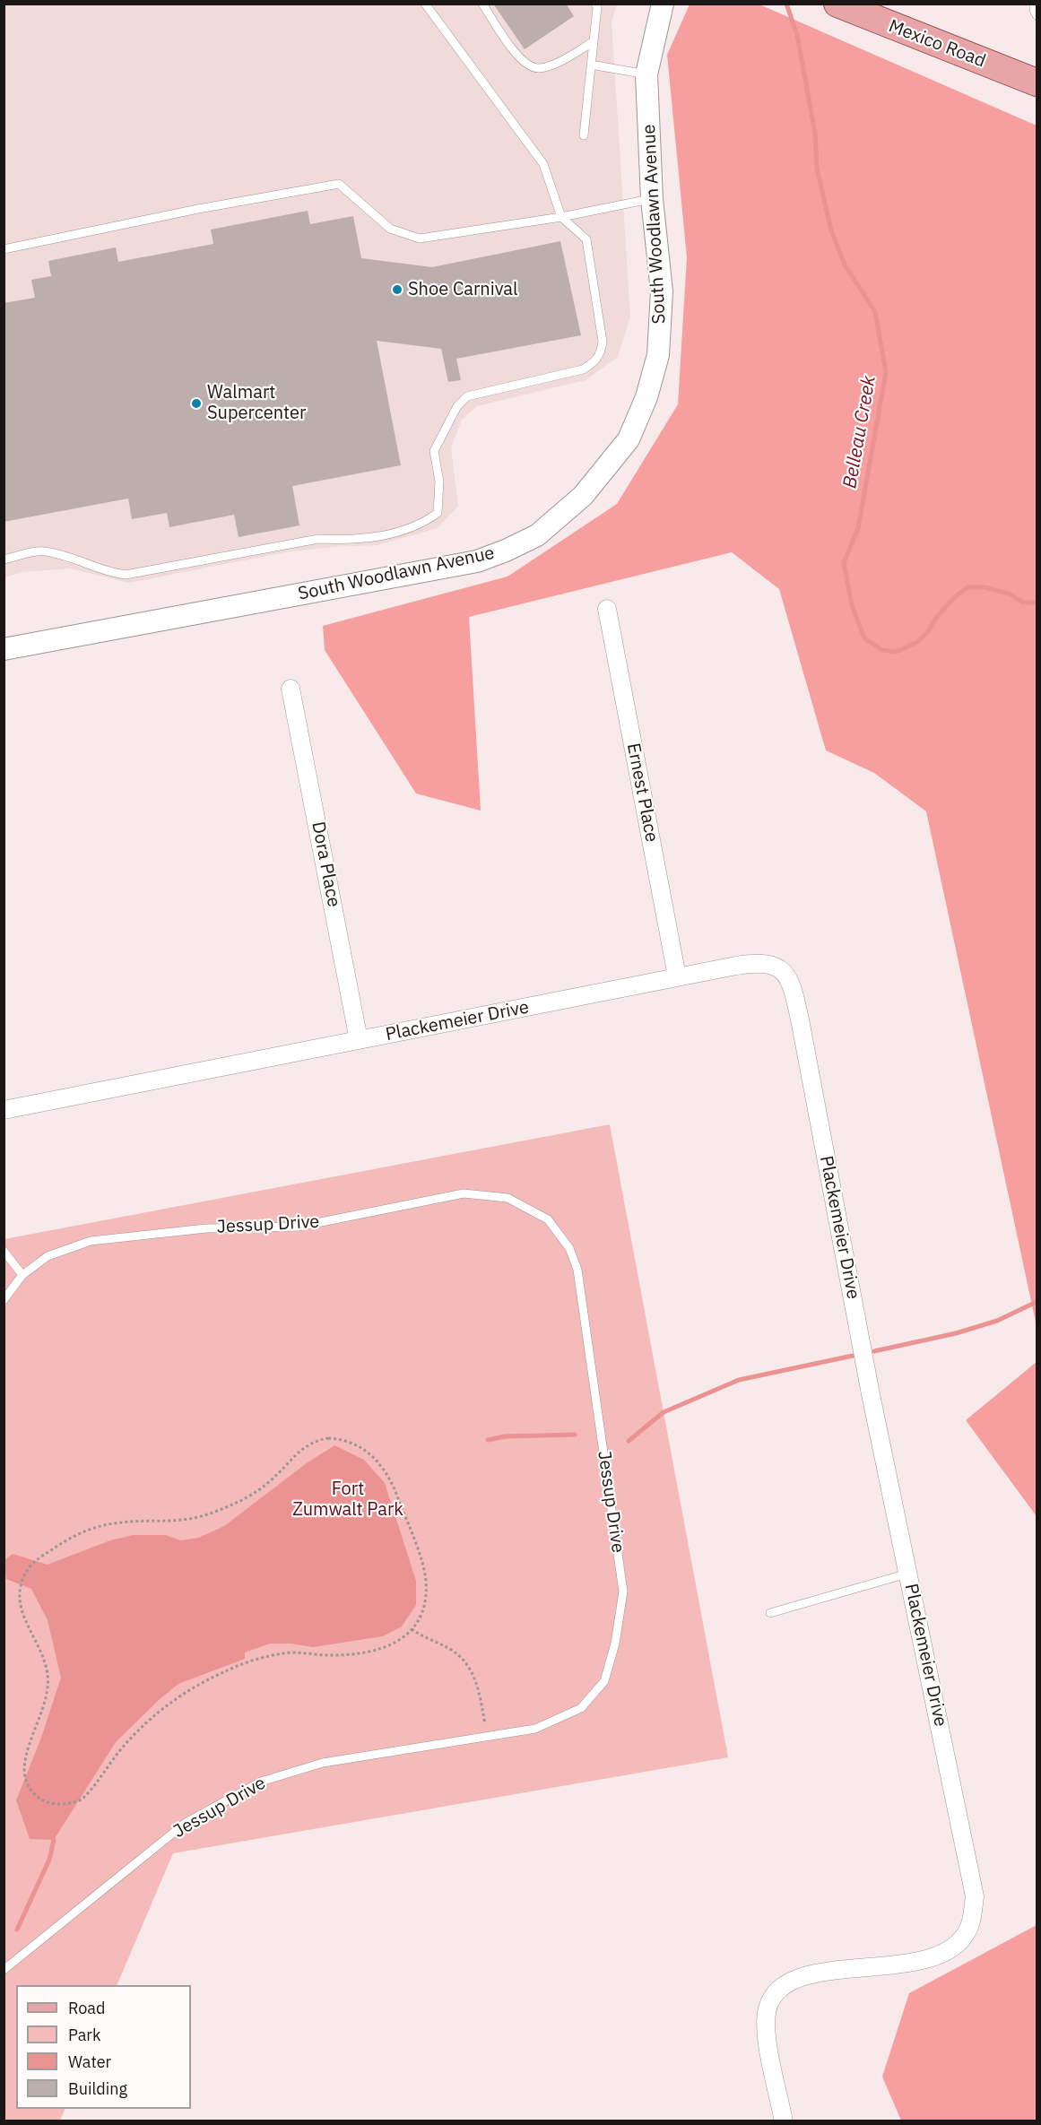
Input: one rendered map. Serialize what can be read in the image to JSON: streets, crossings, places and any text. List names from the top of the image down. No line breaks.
{"streets":{"main road":["Mexico Road"],"street":["South Woodlawn Avenue","Ernest Place","Dora Place","Plackemeier Drive"],"lane":["Jessup Drive"]},"crossings":[["Ernest Place","Plackemeier Drive"],["Dora Place","Plackemeier Drive"]],"water":["Belleau Creek"],"parks":["Fort Zumwalt Park"],"places":["Shoe Carnival","Walmart Supercenter"],"legend":["Road","Park","Water","Building"]}
